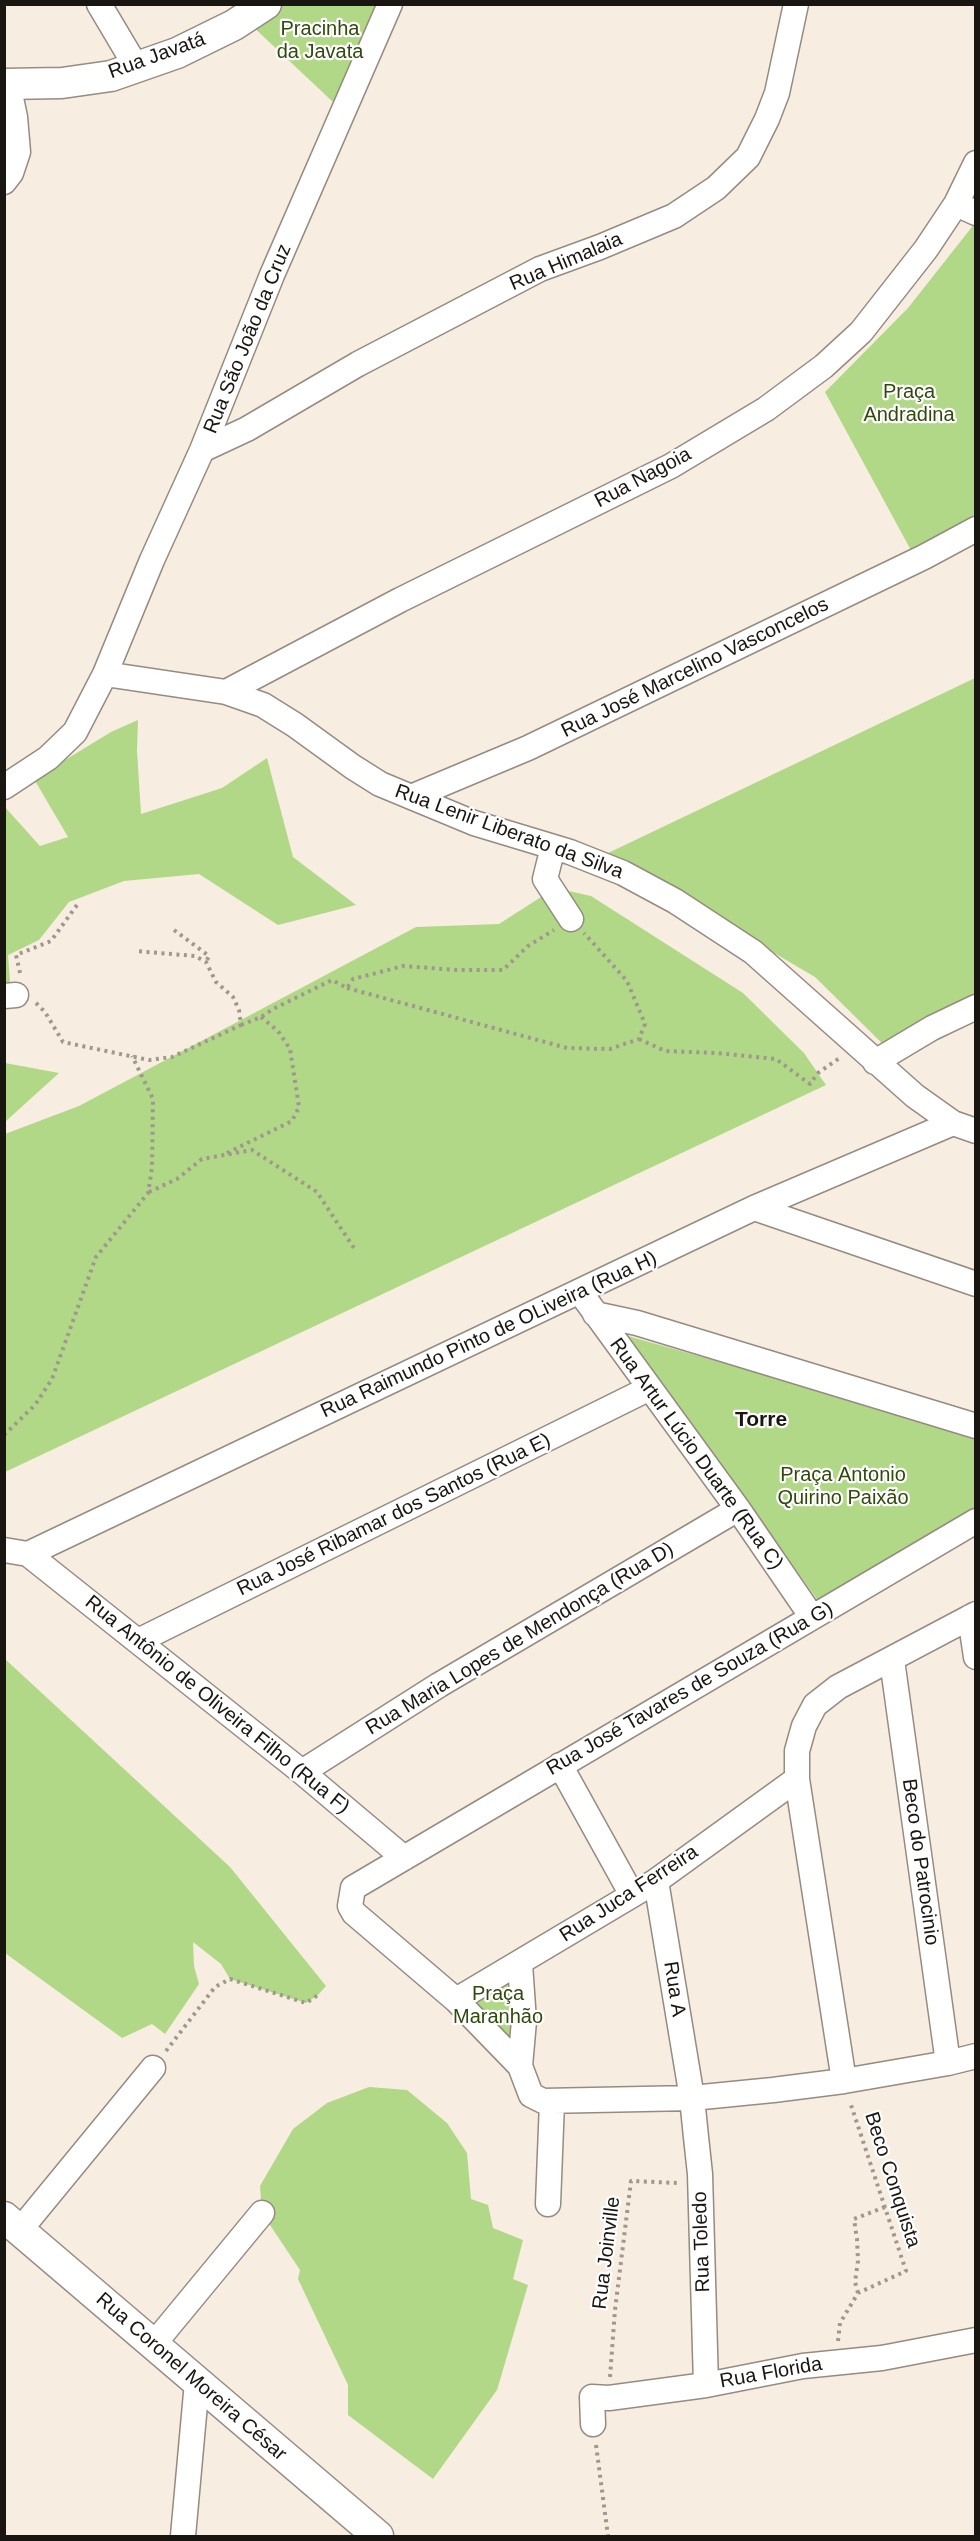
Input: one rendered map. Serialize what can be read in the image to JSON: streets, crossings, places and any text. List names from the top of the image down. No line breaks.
{"streets":{"street":["Rua Javatá","Rua Himalaia","Rua São João da Cruz","Rua Nagoia","Rua José Marcelino Vasconcelos","Rua Lenir Liberato da Silva","Rua Raimundo Pinto de OLiveira (Rua H)","Rua Artur Lúcio Duarte (Rua C)","Rua José Ribamar dos Santos (Rua E)","Rua Maria Lopes de Mendonça (Rua D)","Rua José Tavares de Souza (Rua G)","Rua Antônio de Oliveira Filho (Rua F)","Beco do Patrocinio","Rua Juca Ferreira","Rua A","Rua Toledo","Rua Florida","Rua Coronel Moreira César"],"path":["Beco Conquista","Rua Joinville"]},"crossings":[["Rua Himalaia","Rua São João da Cruz"],["Rua São João da Cruz","Rua Lenir Liberato da Silva"],["Rua Nagoia","Rua Lenir Liberato da Silva"],["Rua José Marcelino Vasconcelos","Rua Lenir Liberato da Silva"],["Rua Lenir Liberato da Silva","Rua Raimundo Pinto de OLiveira (Rua H)"],["Rua Raimundo Pinto de OLiveira (Rua H)","Rua Artur Lúcio Duarte (Rua C)"],["Rua Raimundo Pinto de OLiveira (Rua H)","Rua Antônio de Oliveira Filho (Rua F)"],["Rua Artur Lúcio Duarte (Rua C)","Rua José Ribamar dos Santos (Rua E)"],["Rua Artur Lúcio Duarte (Rua C)","Rua Maria Lopes de Mendonça (Rua D)"],["Rua Artur Lúcio Duarte (Rua C)","Rua José Tavares de Souza (Rua G)"],["Rua José Ribamar dos Santos (Rua E)","Rua Antônio de Oliveira Filho (Rua F)"],["Rua Maria Lopes de Mendonça (Rua D)","Rua Antônio de Oliveira Filho (Rua F)"],["Rua José Tavares de Souza (Rua G)","Rua Antônio de Oliveira Filho (Rua F)"],["Rua José Tavares de Souza (Rua G)","Rua Juca Ferreira"],["Rua Juca Ferreira","Rua A"],["Rua A","Rua Toledo"],["Rua Toledo","Rua Joinville"],["Rua Toledo","Rua Florida"],["Rua Joinville","Rua Florida"]],"districts":["Torre"],"parks":["Pracinha da Javata","Praça Andradina","Praça Antonio Quirino Paixão","Praça Maranhão"]}
